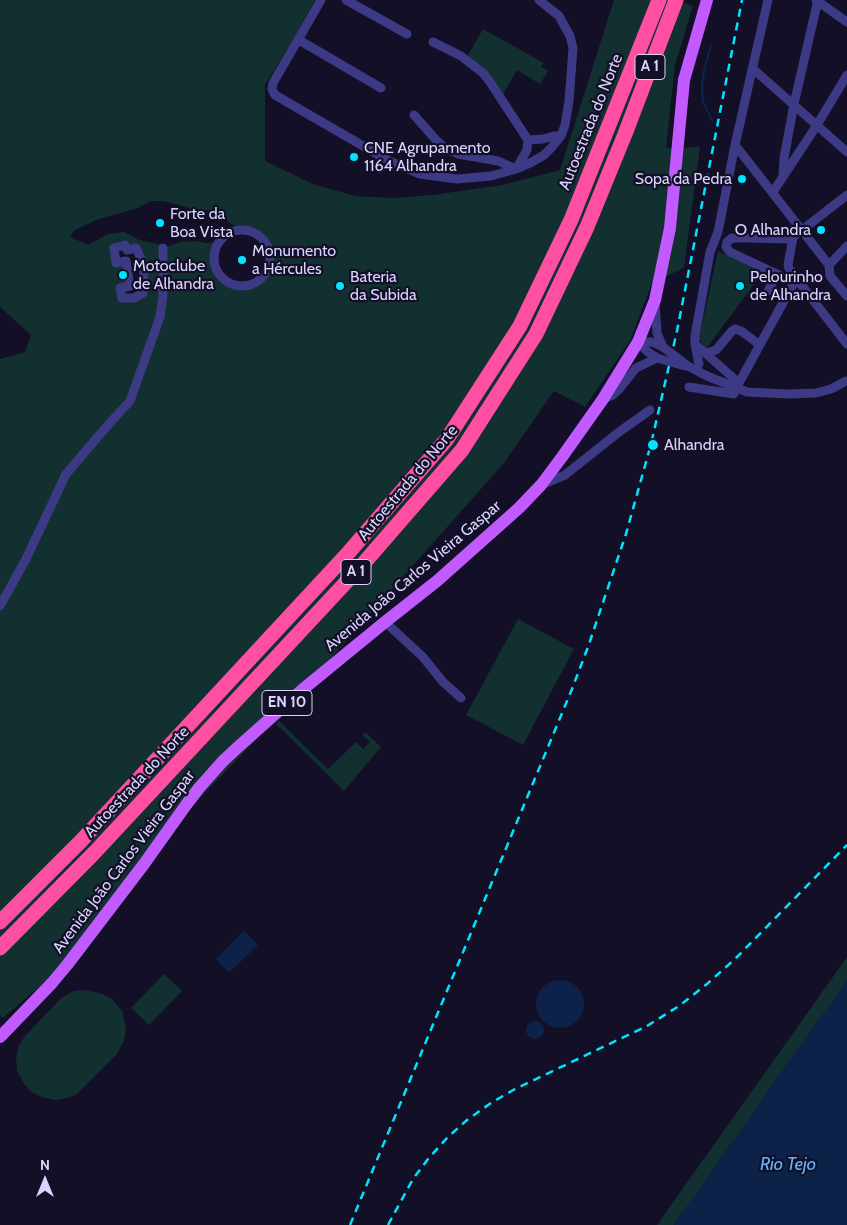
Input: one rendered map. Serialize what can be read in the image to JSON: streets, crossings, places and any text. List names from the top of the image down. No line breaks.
{"streets":{"highway":["A 1","Autoestrada do Norte"],"main road":["Avenida João Carlos Vieira Gaspar","EN 10"]},"water":["Rio Tejo"],"places":["CNE Agrupamento 1164 Alhandra","Sopa da Pedra","Forte da Boa Vista","O Alhandra","Monumento a Hércules","Motoclube de Alhandra","Bateria da Subida","Pelourinho de Alhandra","Alhandra"],"north":"top"}
